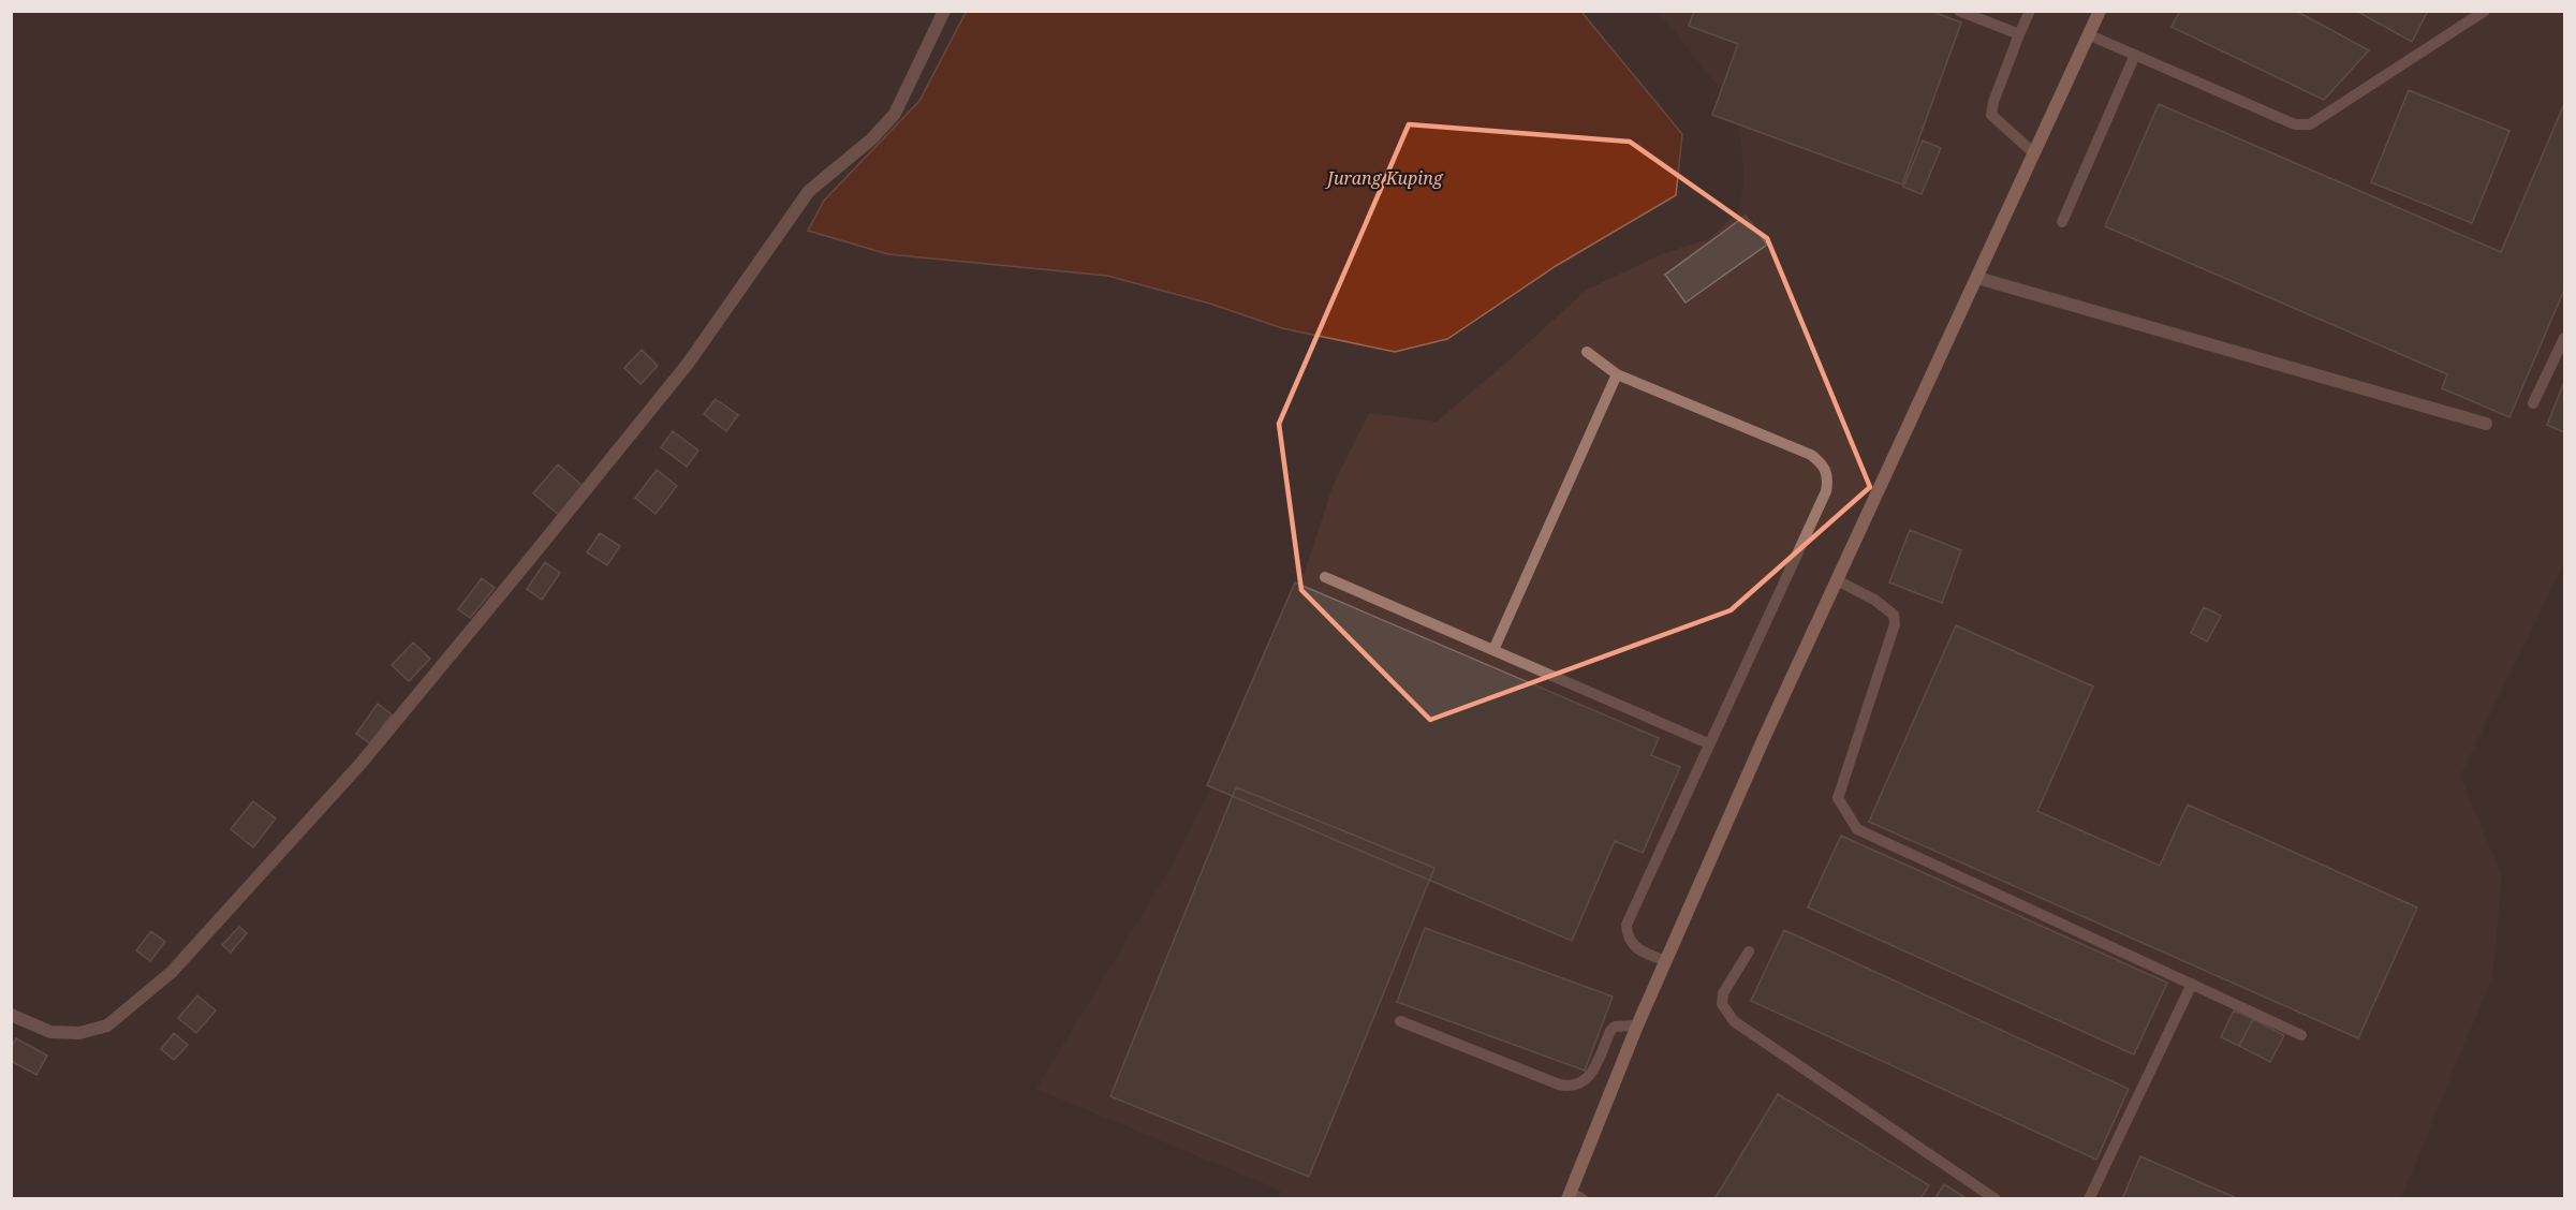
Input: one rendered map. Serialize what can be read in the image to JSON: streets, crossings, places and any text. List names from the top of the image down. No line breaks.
{"water":["Jurang Kuping"]}
